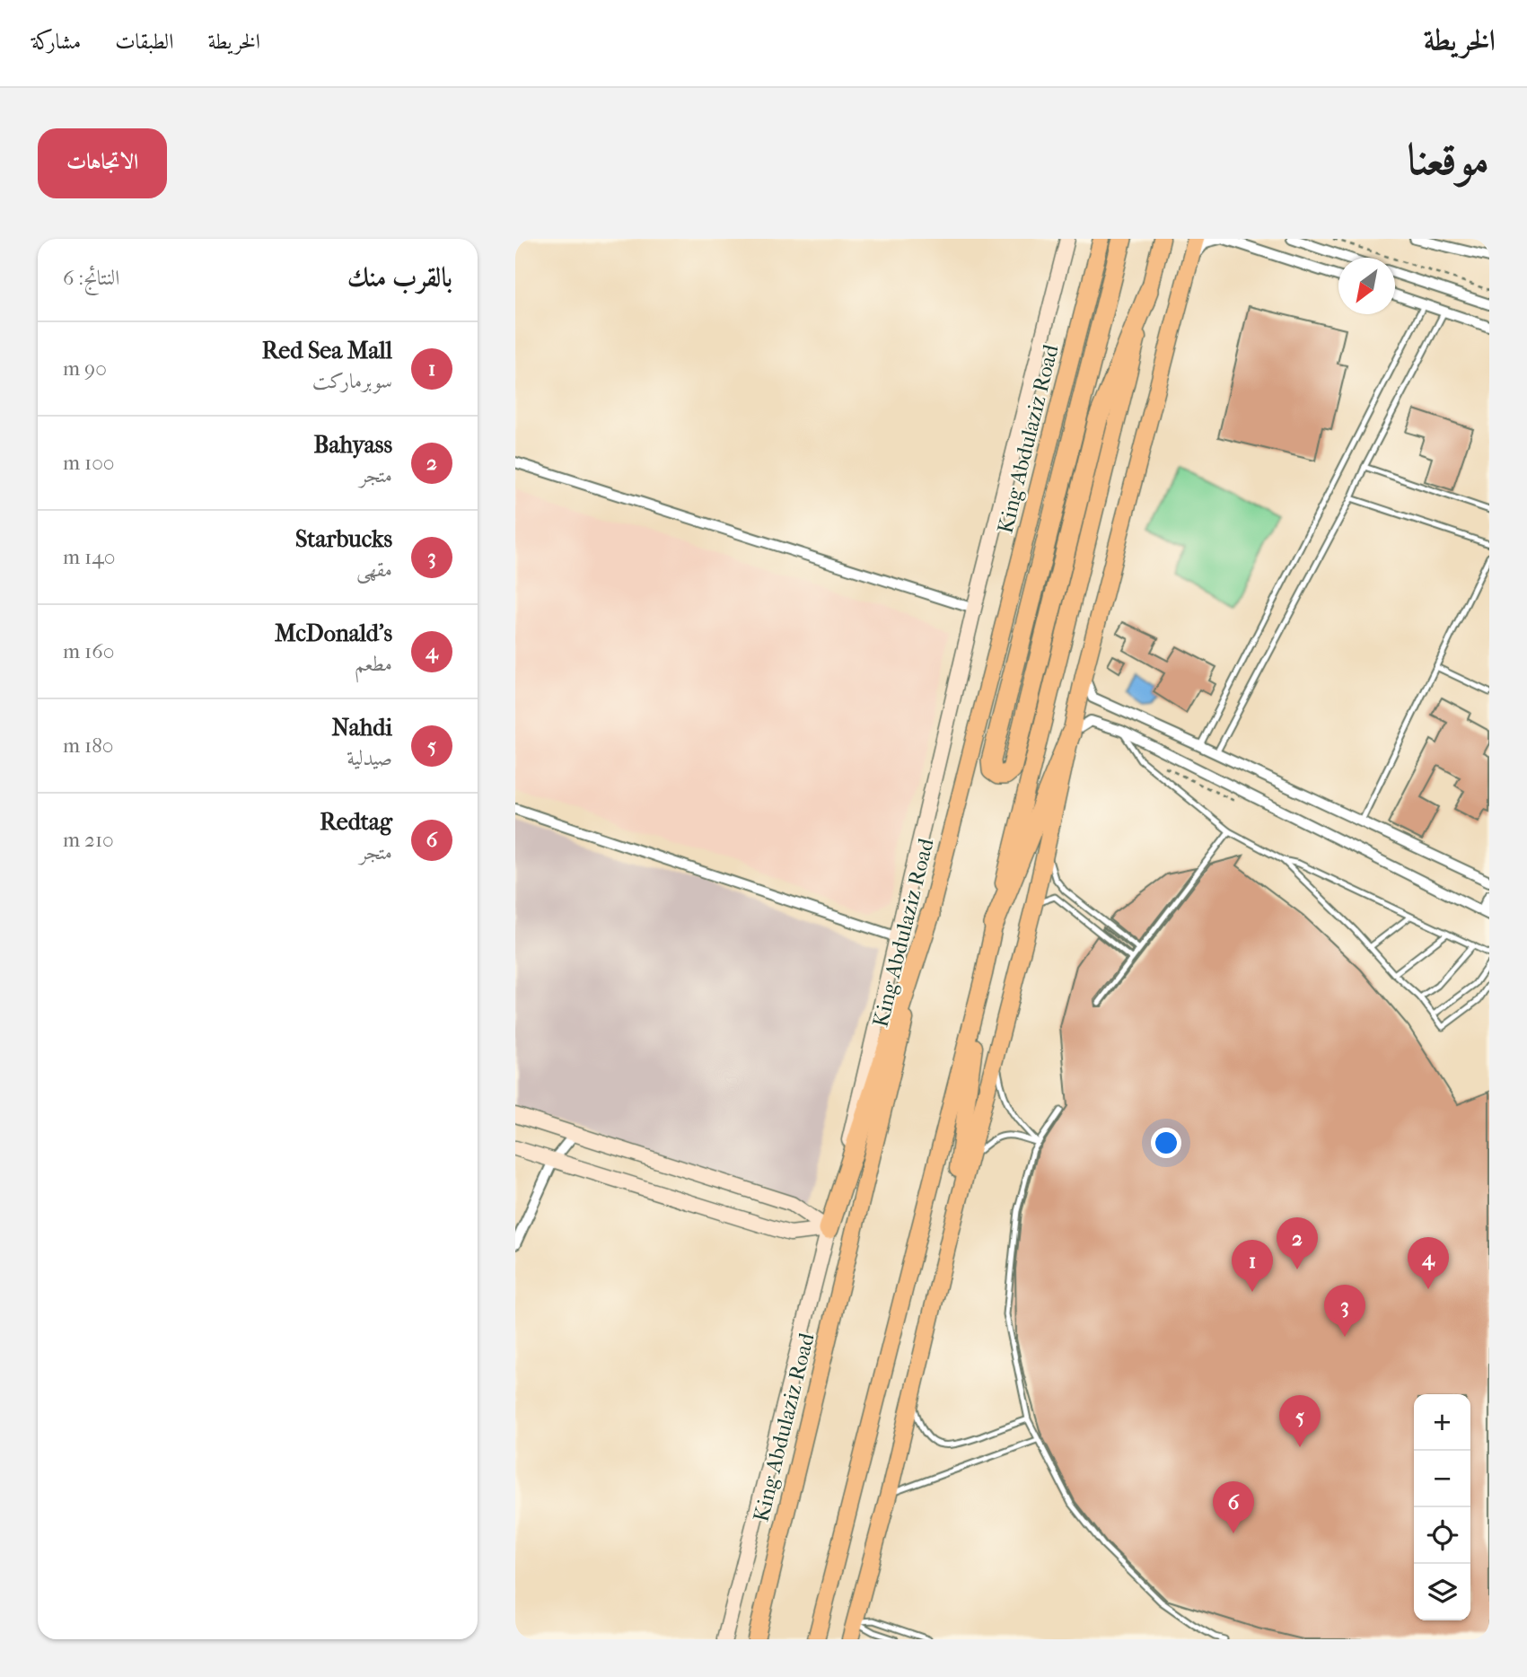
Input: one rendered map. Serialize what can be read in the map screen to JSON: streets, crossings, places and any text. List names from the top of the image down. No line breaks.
{"streets":{"main road":["King Abdulaziz Road"]},"north":"bottom left","page":{"header":"الخريطة","nav":["الخريطة","الطبقات","مشاركة"],"title":"موقعنا","buttons":"الاتجاهات","heading":["بالقرب منك","النتائج: 6"],"list":[{"mark":"1","name":"Red Sea Mall","note":"سوبرماركت","value":"90 m"},{"mark":"2","name":"Bahyass","note":"متجر","value":"100 m"},{"mark":"3","name":"Starbucks","note":"مقهى","value":"140 m"},{"mark":"4","name":"McDonald's","note":"مطعم","value":"160 m"},{"mark":"5","name":"Nahdi","note":"صيدلية","value":"180 m"},{"mark":"6","name":"Redtag","note":"متجر","value":"210 m"}],"pins":["2","4","1","3","5","6"],"map_buttons":["+","−"]}}
